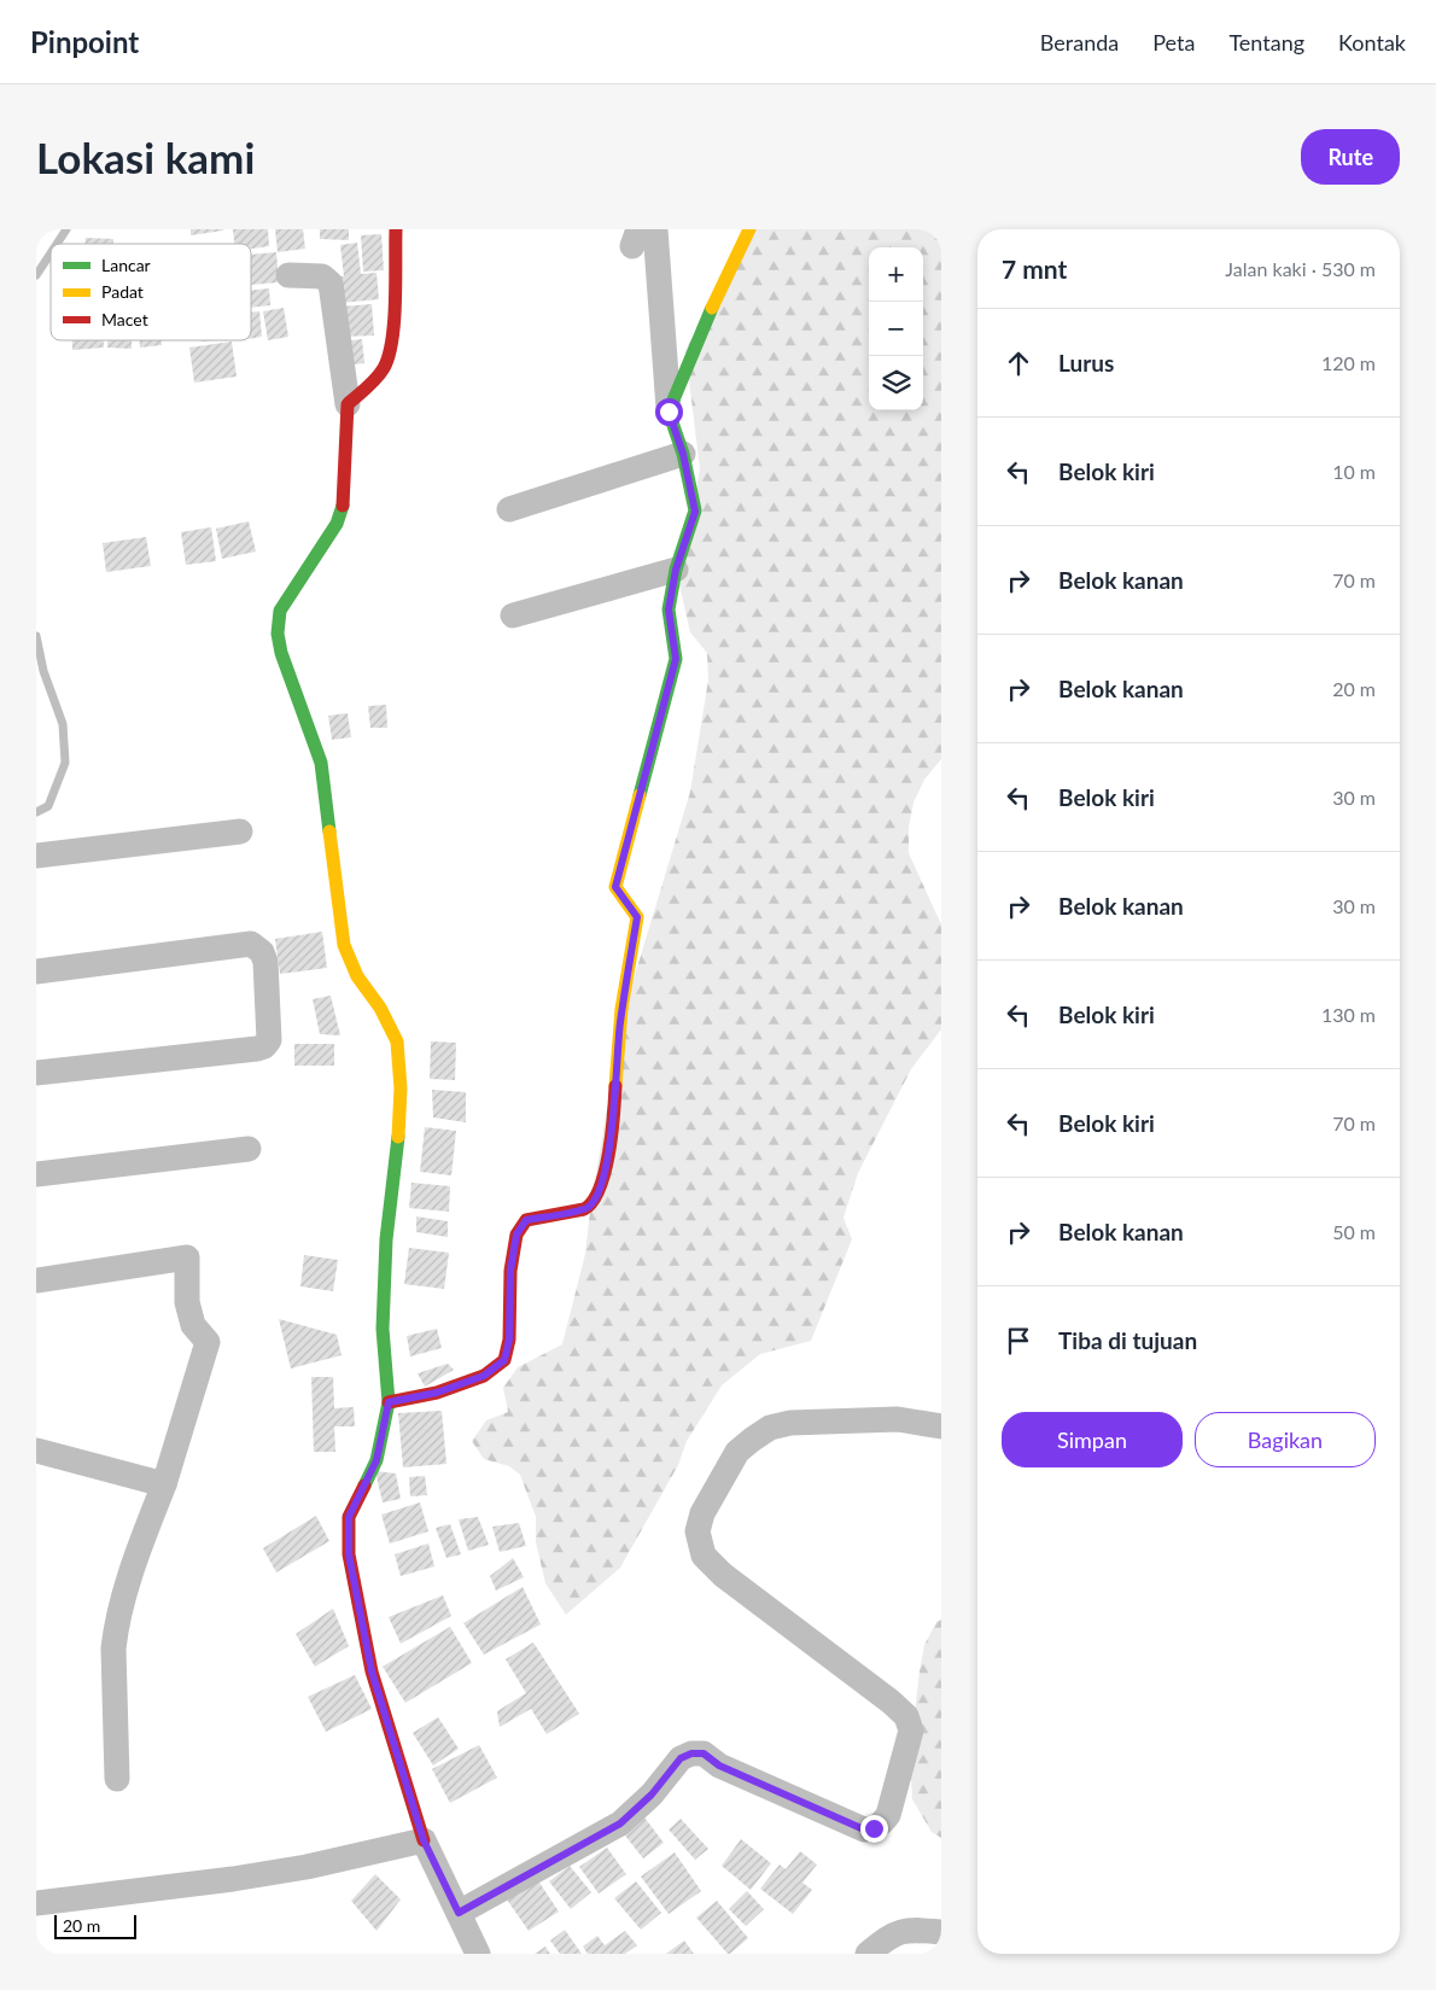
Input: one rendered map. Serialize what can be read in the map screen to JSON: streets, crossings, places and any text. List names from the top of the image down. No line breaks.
{"legend":["Lancar","Padat","Macet"],"scale_bar":"20 m","page":{"header":"Pinpoint","nav":["Beranda","Peta","Tentang","Kontak"],"buttons":["Rute",["Simpan","Bagikan"]],"title":"Lokasi kami","heading":["7 mnt","Jalan kaki · 530 m"],"map_buttons":["+","−"],"list":[["Lurus","120 m"],["Belok kiri","10 m"],["Belok kanan","70 m"],["Belok kanan","20 m"],["Belok kiri","30 m"],["Belok kanan","30 m"],["Belok kiri","130 m"],["Belok kiri","70 m"],["Belok kanan","50 m"],"Tiba di tujuan"],"scale":"20 m"}}
